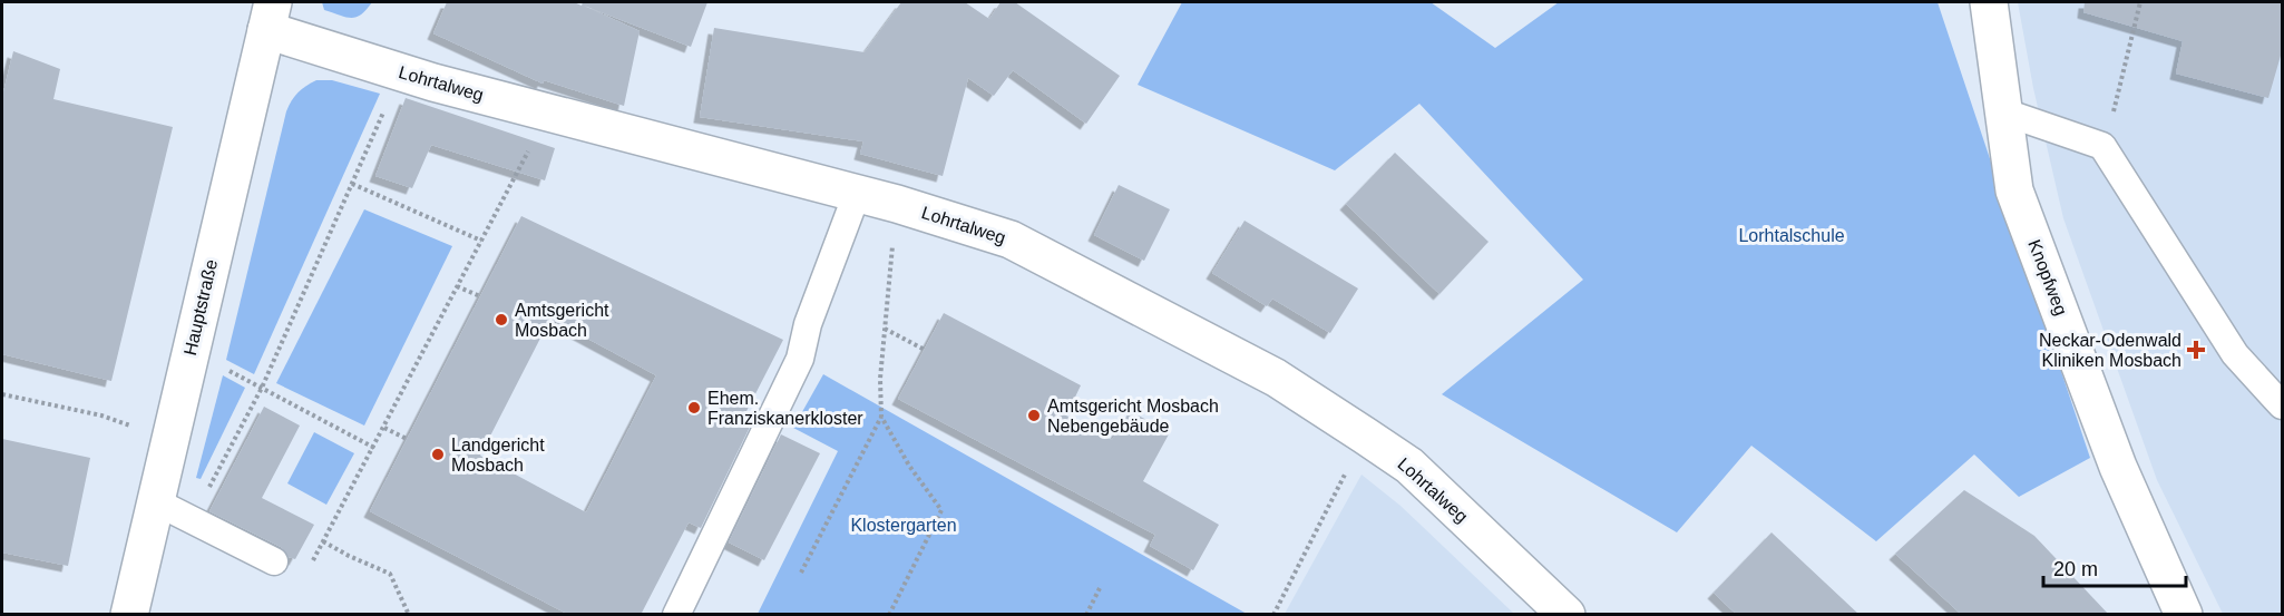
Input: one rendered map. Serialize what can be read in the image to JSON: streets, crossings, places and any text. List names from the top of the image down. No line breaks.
{"streets":{"street":["Lohrtalweg","Knopfweg","Hauptstraße"]},"crossings":[["Lohrtalweg","Hauptstraße"]],"parks":["Lorhtalschule","Klostergarten"],"places":{"other":["Amtsgericht Mosbach","Ehem. Franziskanerkloster","Amtsgericht Mosbach Nebengebäude","Landgericht Mosbach"],"health":["Neckar-Odenwald Kliniken Mosbach"]},"scale_bar":"20 m"}
